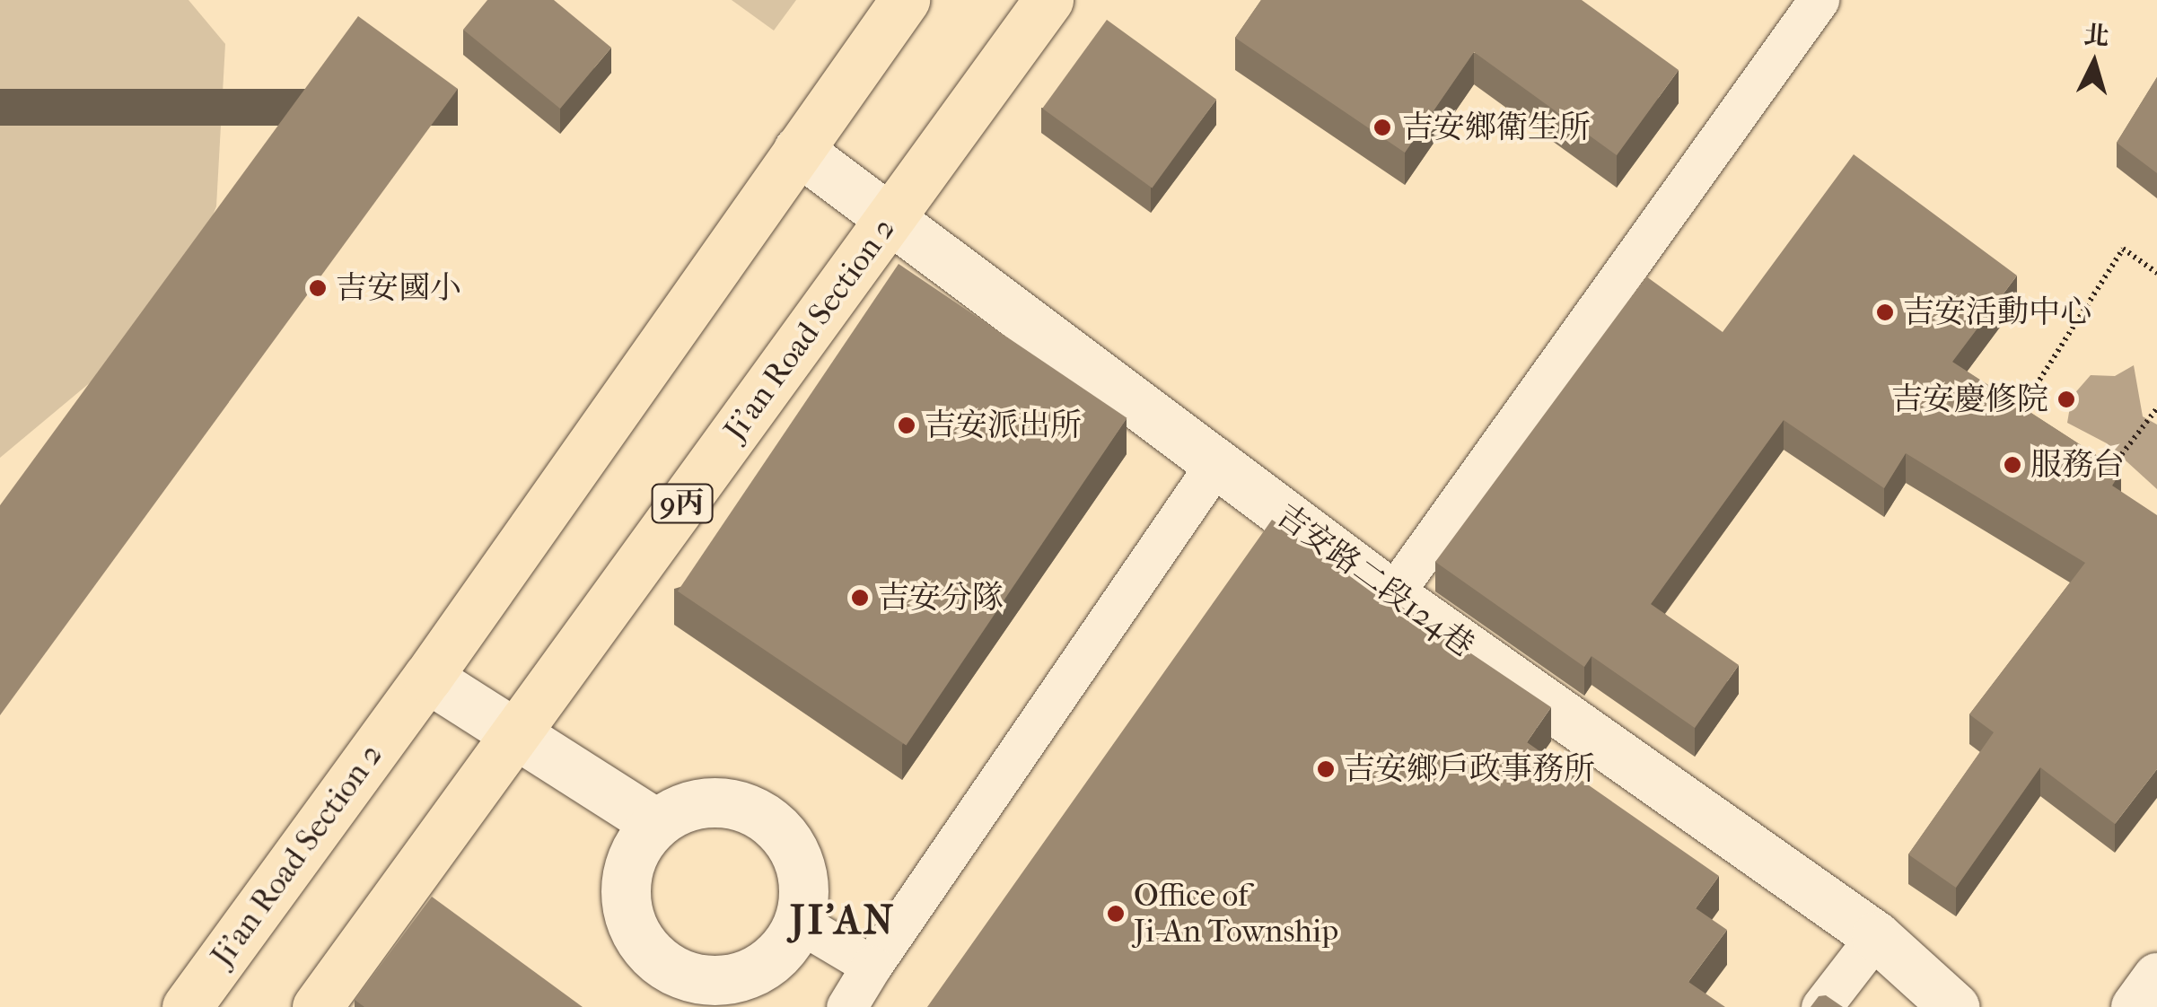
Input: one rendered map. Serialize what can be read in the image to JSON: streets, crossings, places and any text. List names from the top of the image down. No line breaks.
{"streets":{"main road":["Ji’an Road Section 2","9丙"],"street":["吉安路二段124巷"]},"crossings":[["Ji’an Road Section 2","吉安路二段124巷"]],"districts":["JI'AN"],"places":["吉安鄉衛生所","吉安國小","吉安活動中心","吉安慶修院","吉安派出所","服務台","吉安分隊","吉安鄉戶政事務所","Office of Ji-An Township"],"north":"top"}
